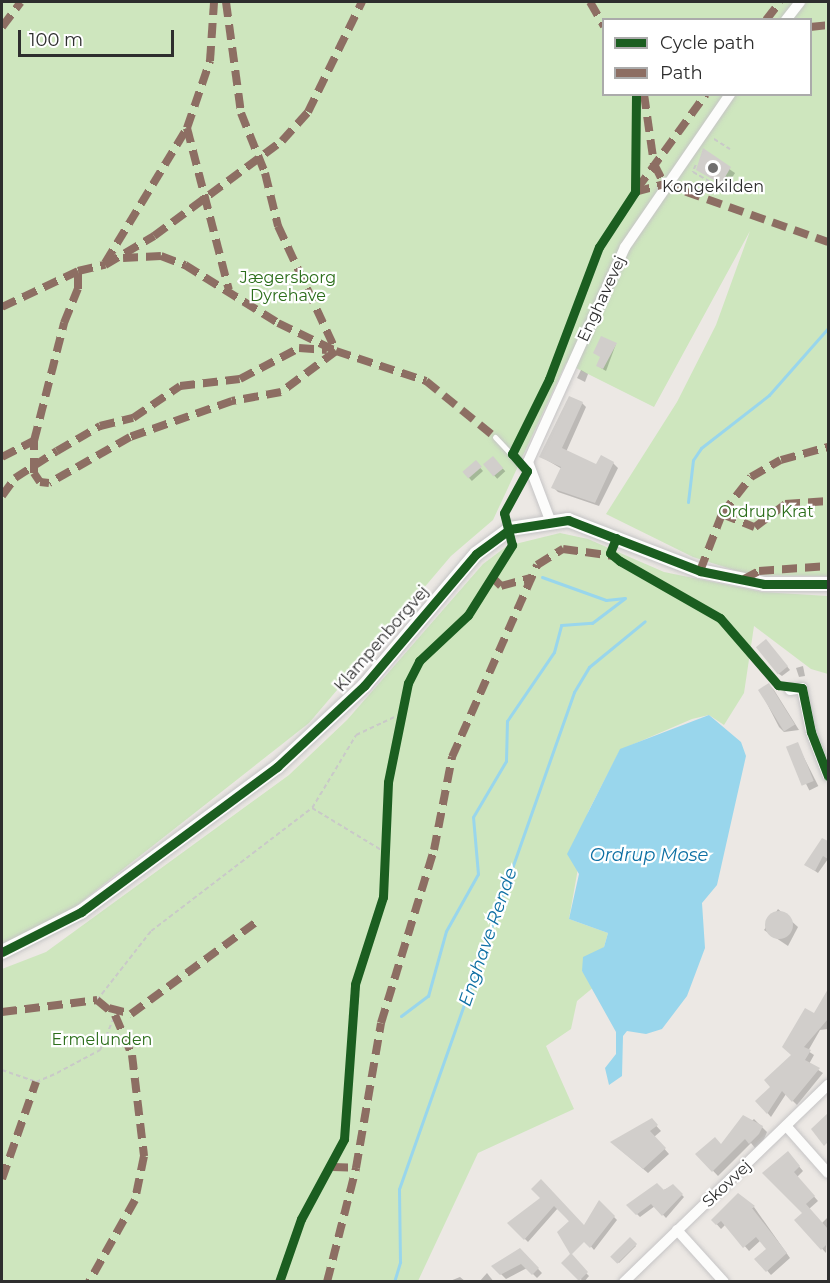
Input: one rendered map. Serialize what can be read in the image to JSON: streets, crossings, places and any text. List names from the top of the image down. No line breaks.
{"streets":{"street":["Enghavevej","Klampenborgvej","Skovvej"]},"water":["Ordrup Mose","Enghave Rende"],"parks":["Jægersborg Dyrehave","Ordrup Krat","Ermelunden"],"places":["Kongekilden"],"legend":["Cycle path","Path"],"scale_bar":"100 m"}
